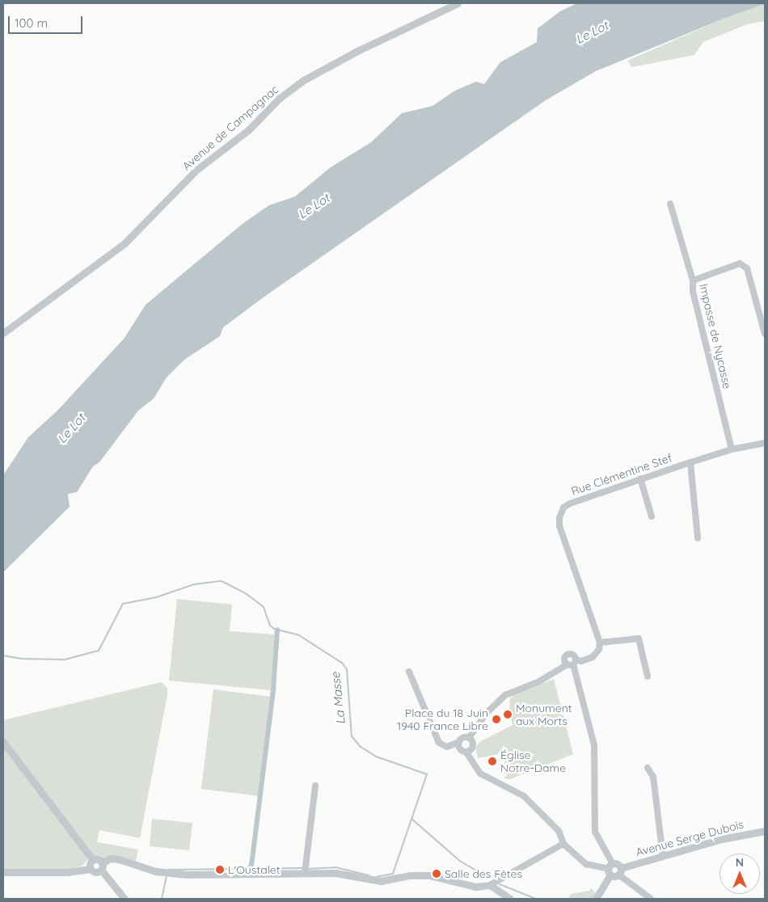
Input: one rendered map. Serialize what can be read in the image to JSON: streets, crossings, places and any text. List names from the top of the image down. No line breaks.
{"streets":{"street":["Avenue de Campagnac","Impasse de Nycasse","Rue Clémentine Stef","Avenue Serge Dubois"]},"crossings":[["Impasse de Nycasse","Rue Clémentine Stef"]],"water":["Le Lot","La Masse"],"places":["Monument aux Morts","Place du 18 Juin 1940 France Libre","Église Notre-Dame","L'Oustalet","Salle des Fêtes"],"scale_bar":"100 m","north":"top"}
